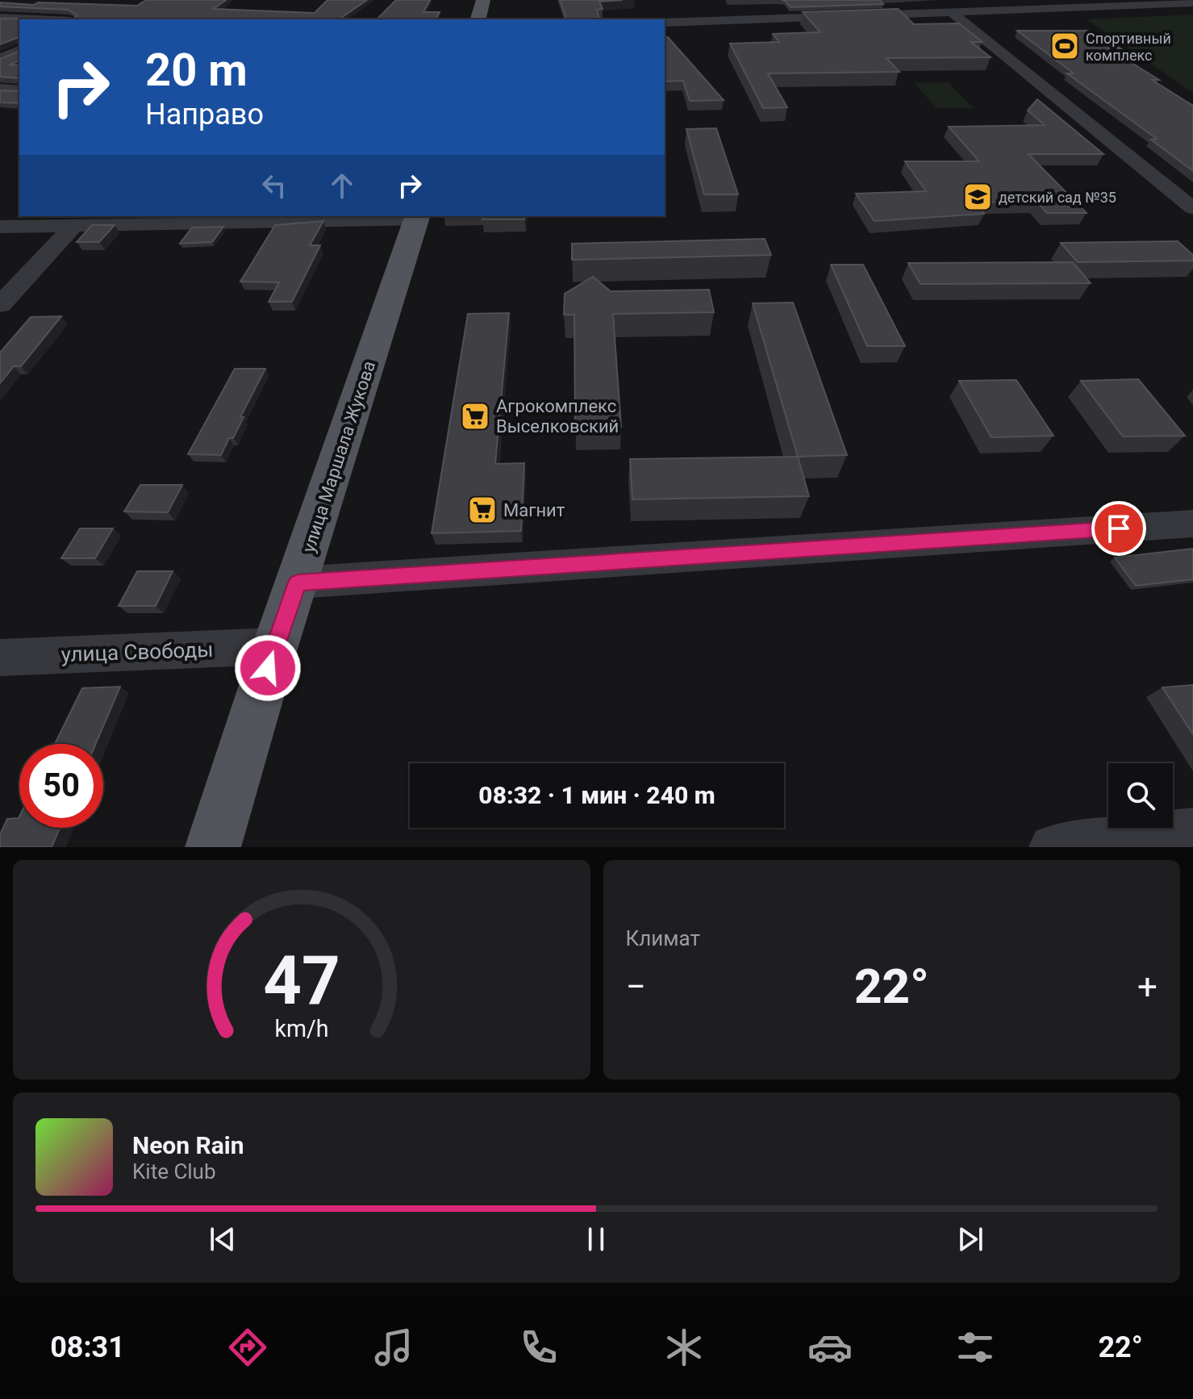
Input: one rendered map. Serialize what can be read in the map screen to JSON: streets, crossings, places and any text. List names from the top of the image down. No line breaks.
{"streets":{"main road":["улица Маршала Жукова"],"street":["улица Свободы"]},"crossings":[["улица Маршала Жукова","улица Свободы"]],"places":{"sports":["Спортивный комплекс"],"school or university":["детский сад №35"],"supermarket":["Агрокомплекс Выселковский","Магнит"]},"page":{"turn":["20 m","Направо"],"limit":"50","trip":"08:32 · 1 мин · 240 m","tile":"Климат","heat":["−","22°","+"],"song":["Neon Rain","Kite Club"],"tabs":["08:31","22°"],"gauge":["47","km/h"]}}
